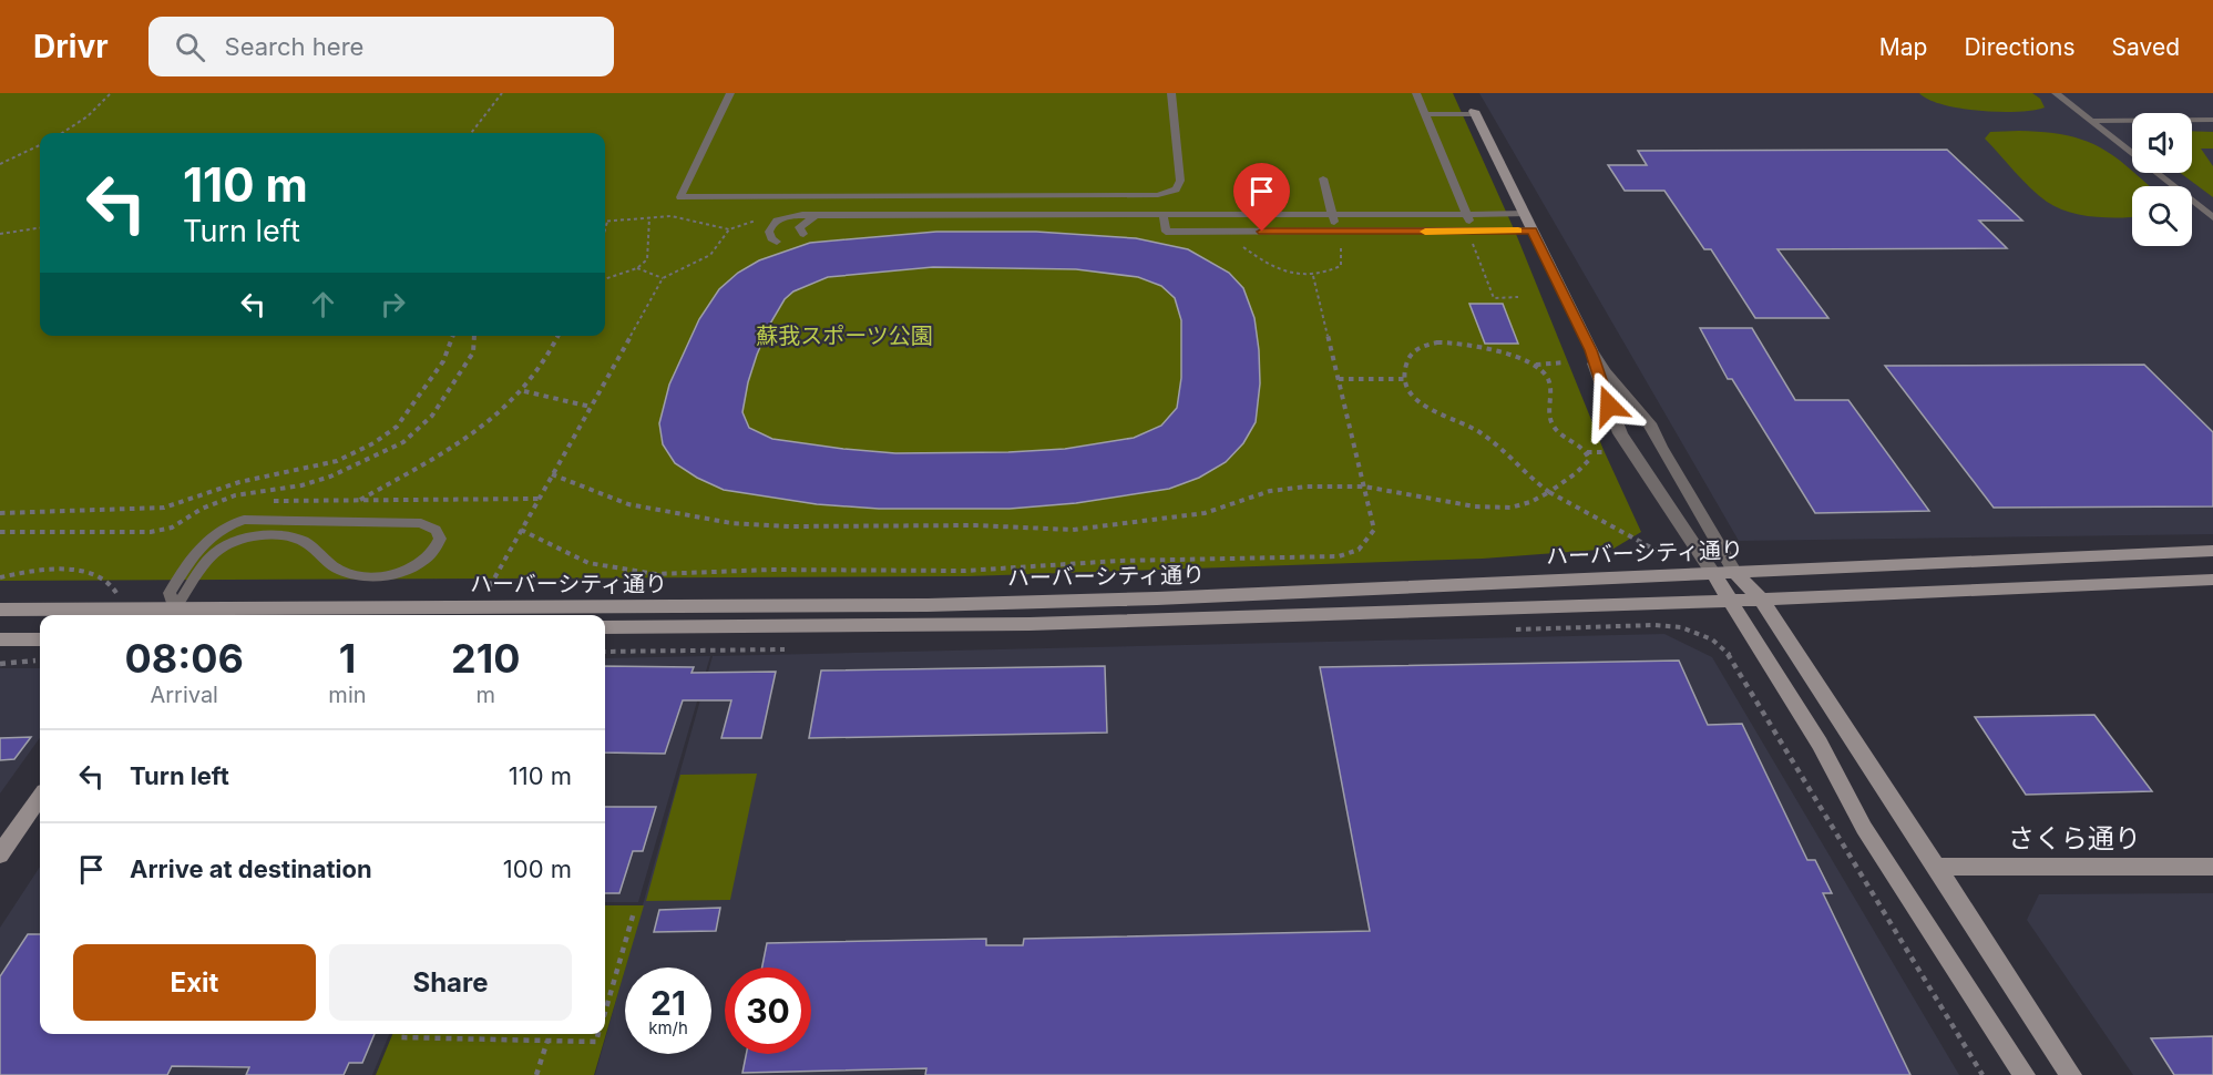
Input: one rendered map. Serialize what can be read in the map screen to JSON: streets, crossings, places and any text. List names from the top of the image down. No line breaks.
{"streets":{"street":["ハーバーシティ通り","さくら通り"]},"parks":["蘇我スポーツ公園"],"page":{"header":"Drivr","search":"Search here","nav":["Map","Directions","Saved"],"turn":["110 m","Turn left"],"eta":["08:06","Arrival","1","min","210","m"],"list":[{"name":"Turn left","value":"110 m"},{"name":"Arrive at destination","value":"100 m"}],"buttons":["Exit","Share"],"speed":"21 km/h","limit":"30"}}
